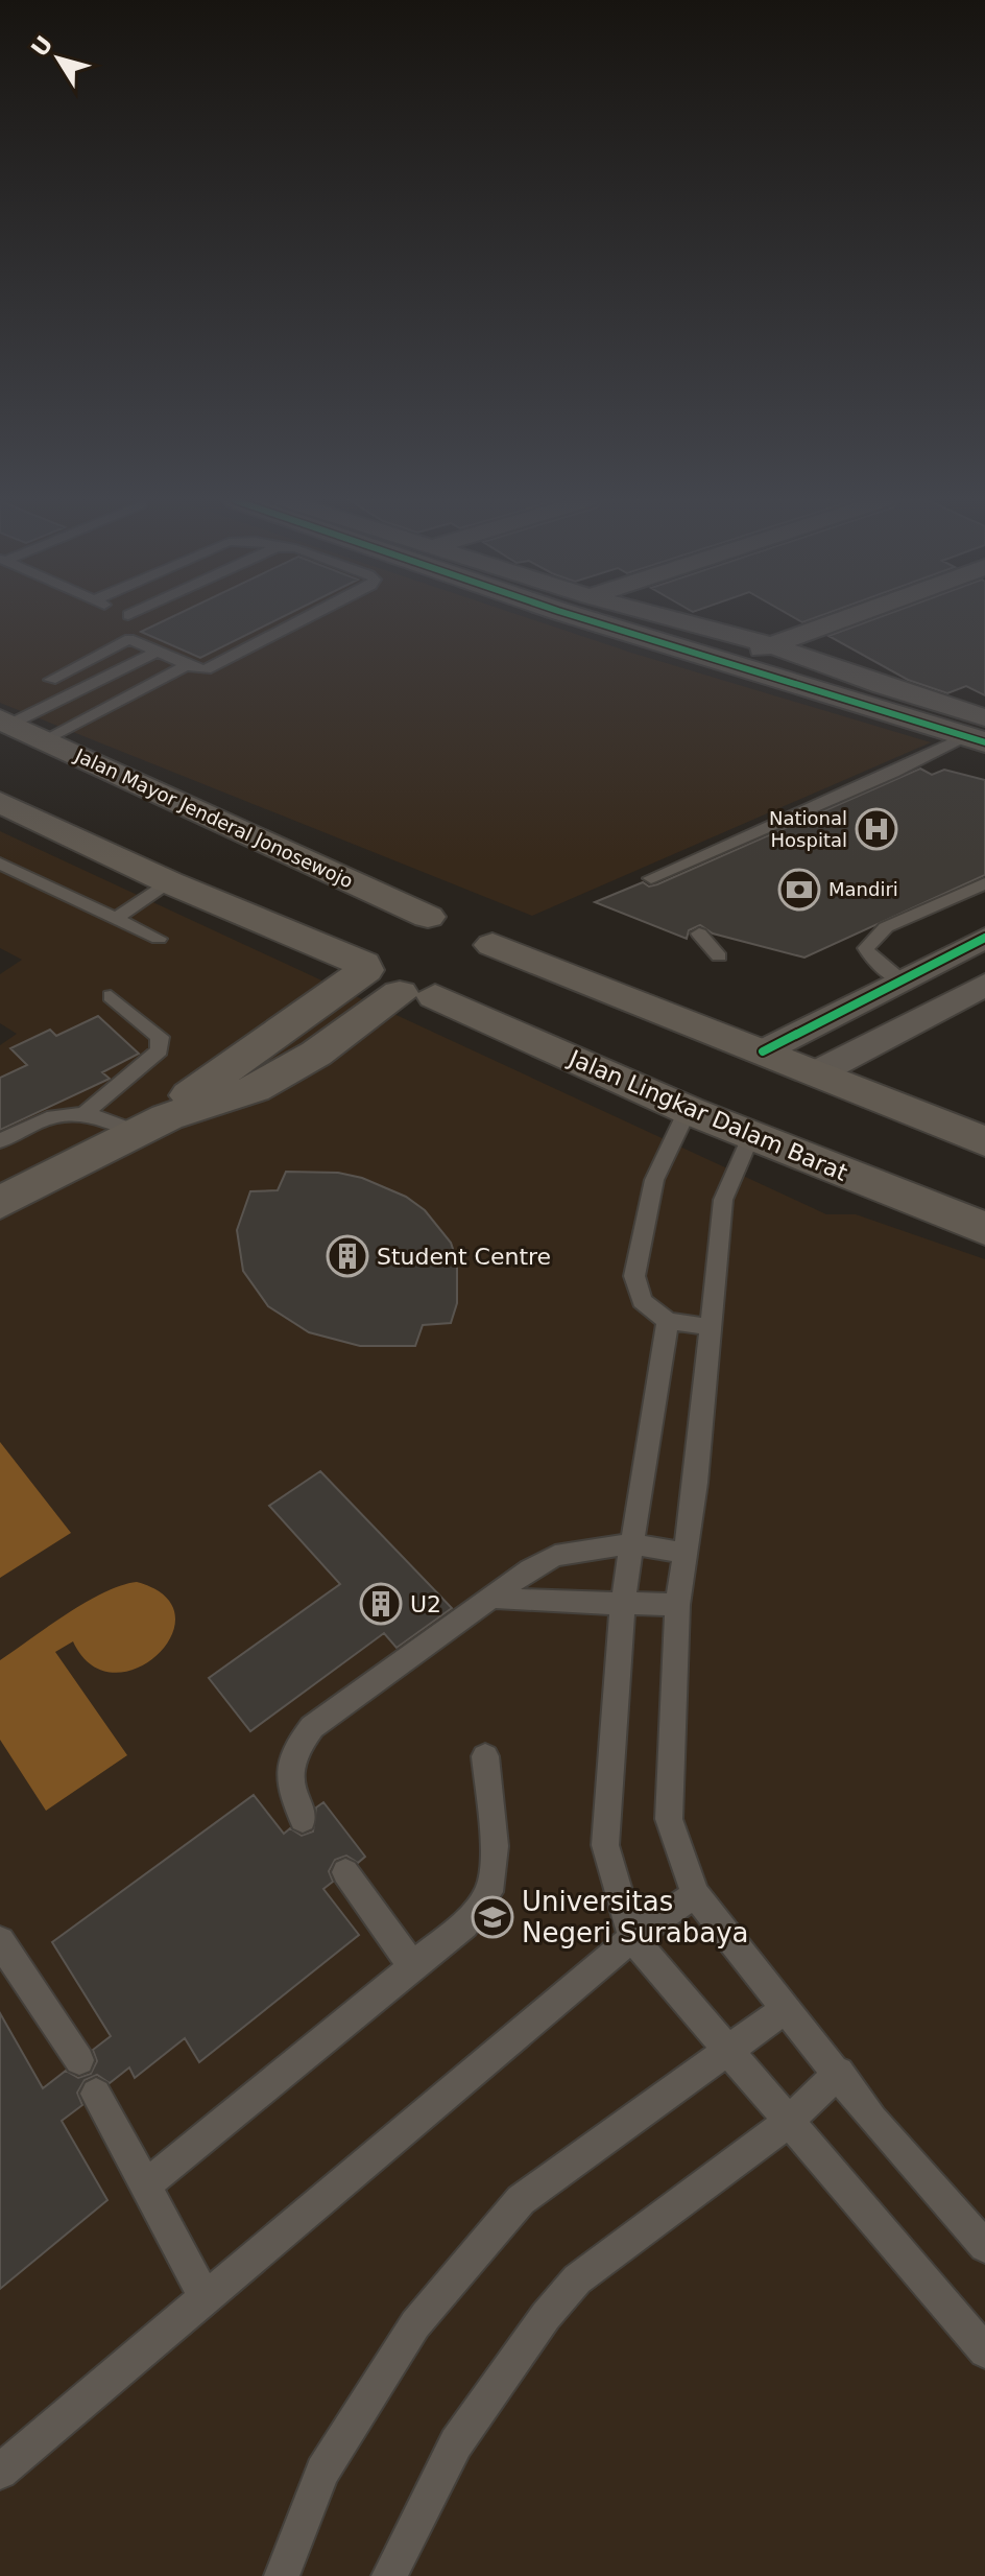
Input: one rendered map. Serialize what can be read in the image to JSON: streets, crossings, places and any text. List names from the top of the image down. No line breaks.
{"streets":{"main road":["Jalan Mayor Jenderal Jonosewojo","Jalan Lingkar Dalam Barat"]},"places":{"hospital":["National Hospital"],"bank":["Mandiri"],"building":["Student Centre","U2"],"school or university":["Universitas Negeri Surabaya"]},"north":"top left"}
